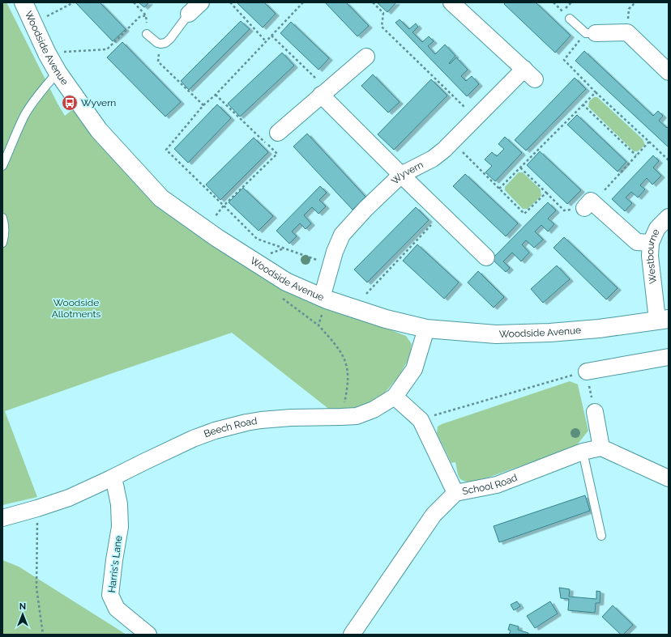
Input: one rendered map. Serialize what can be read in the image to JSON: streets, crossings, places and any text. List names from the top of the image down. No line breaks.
{"streets":{"street":["Woodside Avenue","Wyvern","Westbourne","Beech Road","School Road","Harris's Lane"]},"crossings":[["Woodside Avenue","Wyvern"],["Woodside Avenue","Westbourne"],["Woodside Avenue","Beech Road"],["Beech Road","Harris's Lane"]],"parks":["Woodside Allotments"],"places":{"bus stop":["Wyvern"]},"north":"top"}
